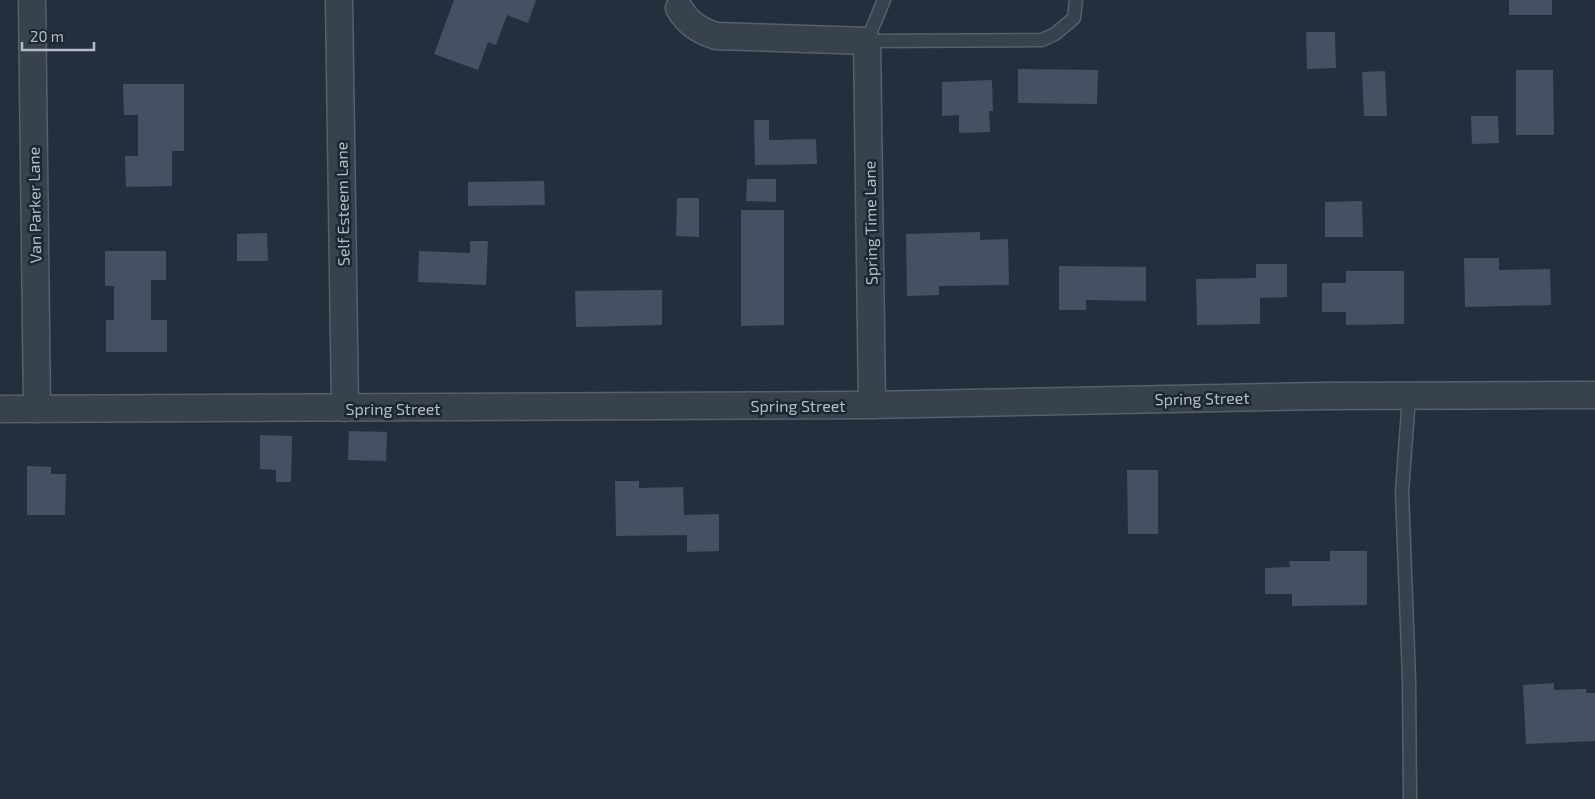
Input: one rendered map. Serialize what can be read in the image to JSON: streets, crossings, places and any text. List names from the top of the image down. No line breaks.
{"streets":{"street":["Self Esteem Lane","Van Parker Lane","Spring Time Lane","Spring Street"]},"crossings":[["Self Esteem Lane","Spring Street"],["Van Parker Lane","Spring Street"],["Spring Time Lane","Spring Street"]],"scale_bar":"20 m"}
